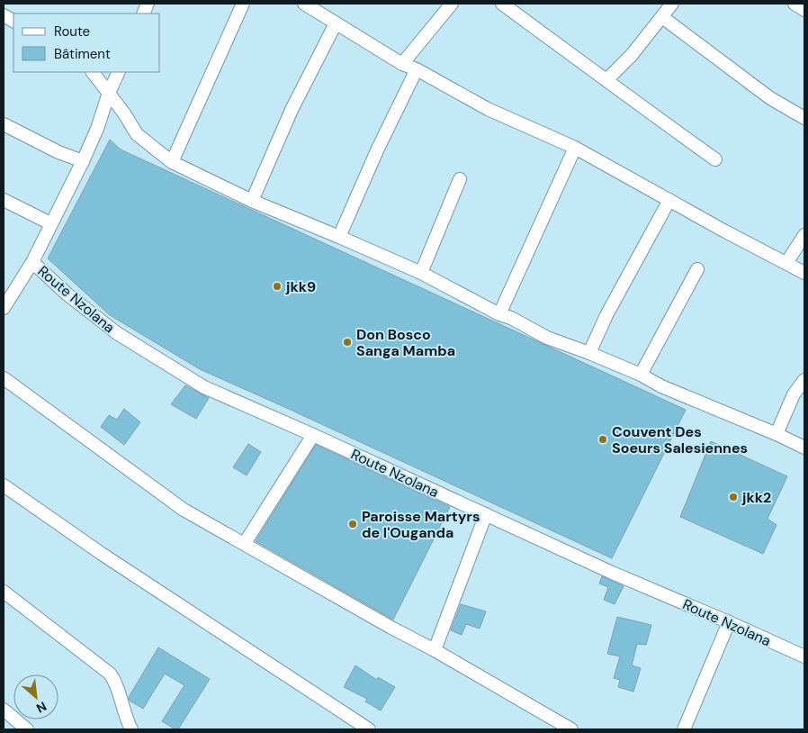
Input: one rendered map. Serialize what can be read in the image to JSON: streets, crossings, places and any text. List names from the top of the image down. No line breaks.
{"streets":{"street":["Route Nzolana"]},"places":["jkk9","Don Bosco Sanga Mamba","Couvent Des Soeurs Salesiennes","jkk2","Paroisse Martyrs de l'Ouganda"],"legend":["Route","Bâtiment"],"north":"bottom right"}
